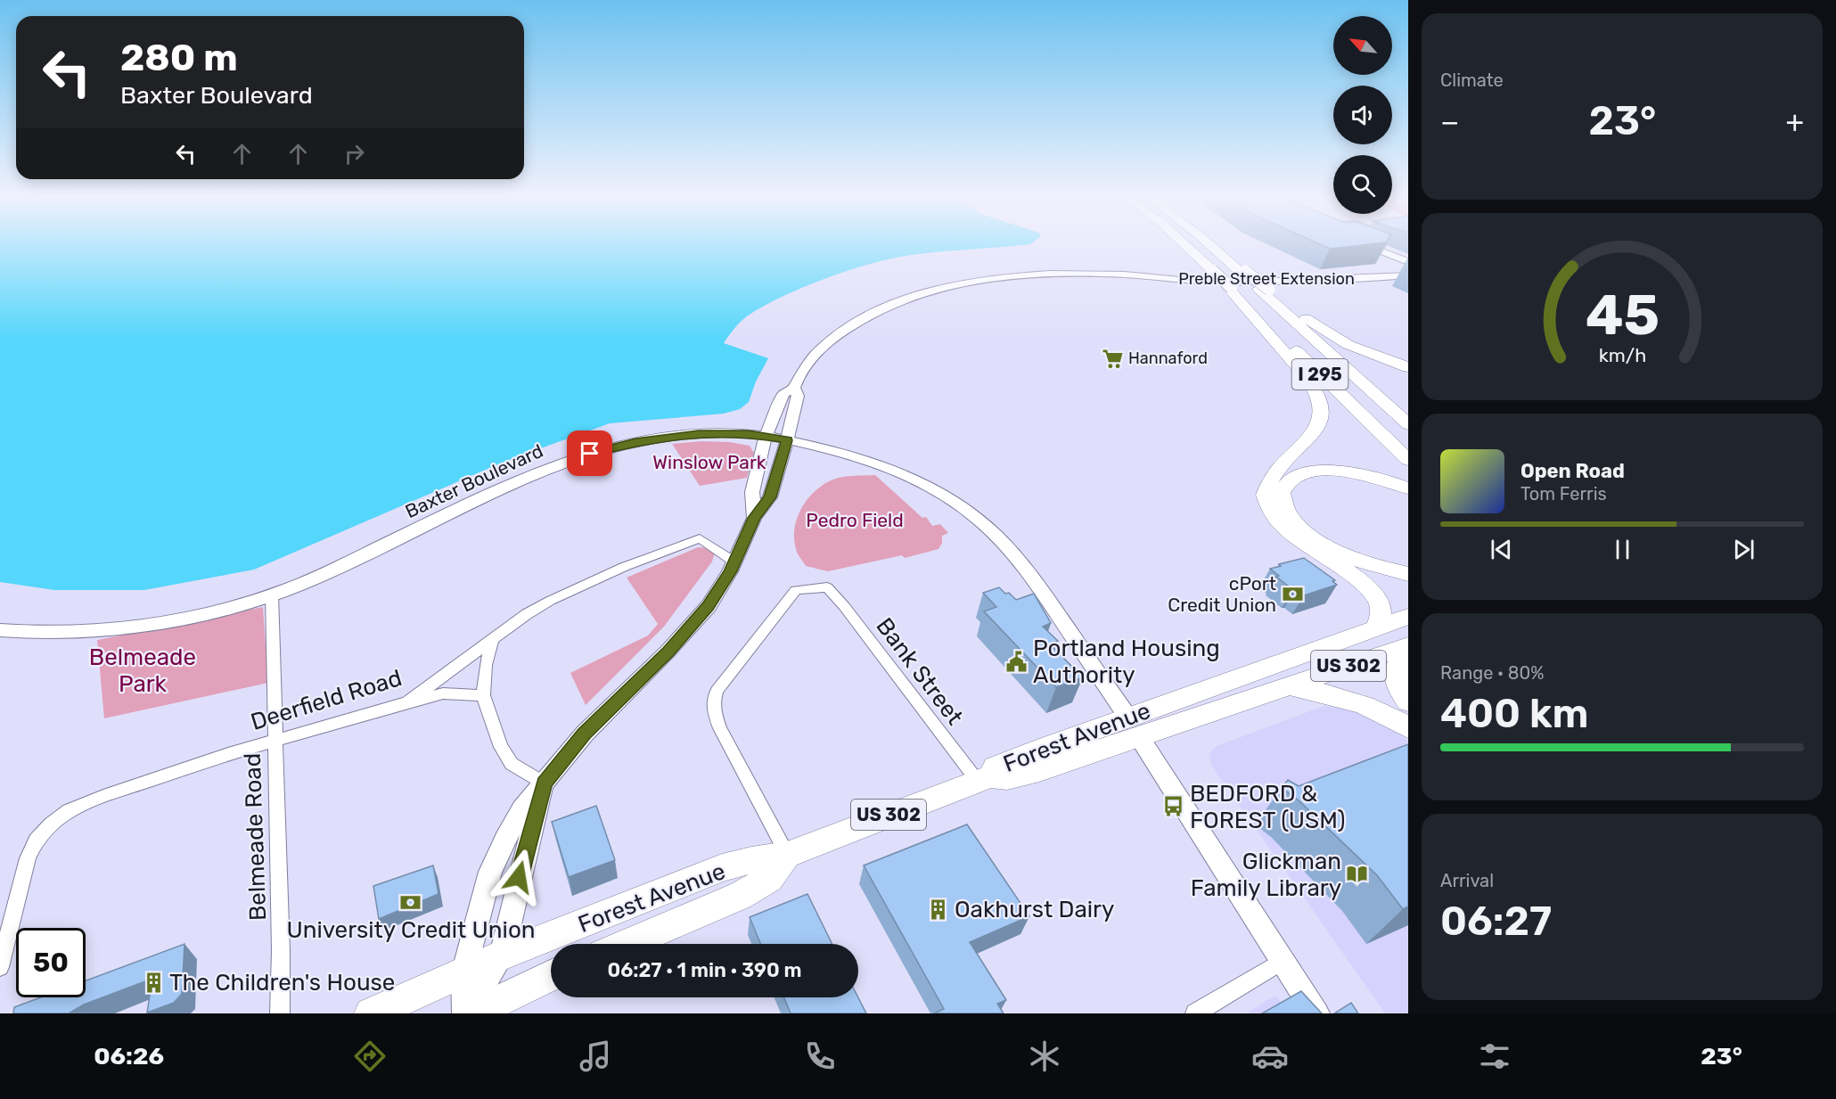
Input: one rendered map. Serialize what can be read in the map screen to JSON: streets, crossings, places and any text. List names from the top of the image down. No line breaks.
{"streets":{"highway":["I 295","US 302","Forest Avenue"],"main road":["Preble Street Extension","Baxter Boulevard"],"street":["Bank Street","Deerfield Road","Belmeade Road"]},"crossings":[["Preble Street Extension","Baxter Boulevard"],["Preble Street Extension","Deerfield Road"],["Preble Street Extension","Forest Avenue"],["Baxter Boulevard","Forest Avenue"],["Baxter Boulevard","Belmeade Road"],["Bank Street","Forest Avenue"],["Deerfield Road","Belmeade Road"]],"parks":["Winslow Park","Pedro Field","Belmeade Park"],"places":{"supermarket":["Hannaford"],"bank":["cPort Credit Union","University Credit Union"],"public building":["Portland Housing Authority"],"bus stop":["BEDFORD & FOREST (USM)"],"library":["Glickman Family Library"],"building":["Oakhurst Dairy","The Children's House"]},"north":"top left","page":{"tile":["Climate",["Range · 80%","400 km"],["Arrival","06:27"]],"turn":["280 m","Baxter Boulevard"],"heat":["−","23°","+"],"song":["Open Road","Tom Ferris"],"limit":"50","trip":"06:27 · 1 min · 390 m","tabs":["06:26","23°"],"gauge":["45","km/h"]}}
